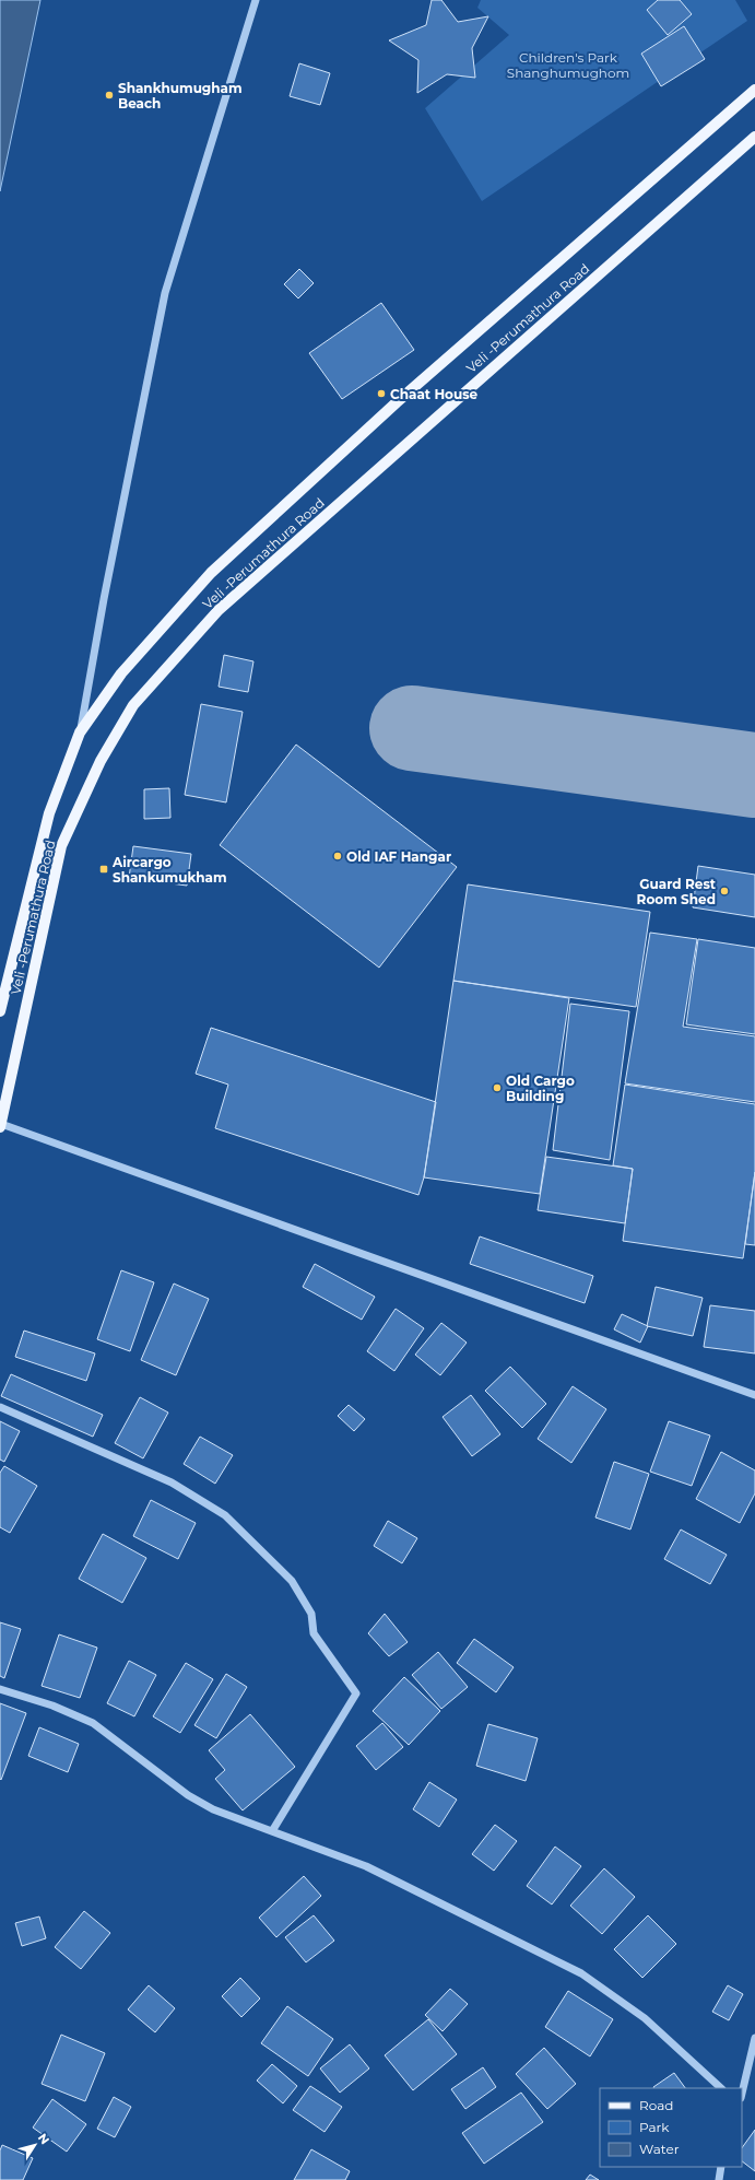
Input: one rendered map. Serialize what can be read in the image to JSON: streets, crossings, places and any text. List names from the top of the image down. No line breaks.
{"streets":{"main road":["Veli -Perumathura Road"]},"parks":["Children's Park Shanghumughom"],"places":{"other":["Shankhumugham Beach","Chaat House","Old IAF Hangar","Guard Rest Room Shed","Old Cargo Building"],"transit":["Aircargo Shankumukham"]},"legend":["Road","Park","Water"],"north":"top right"}
